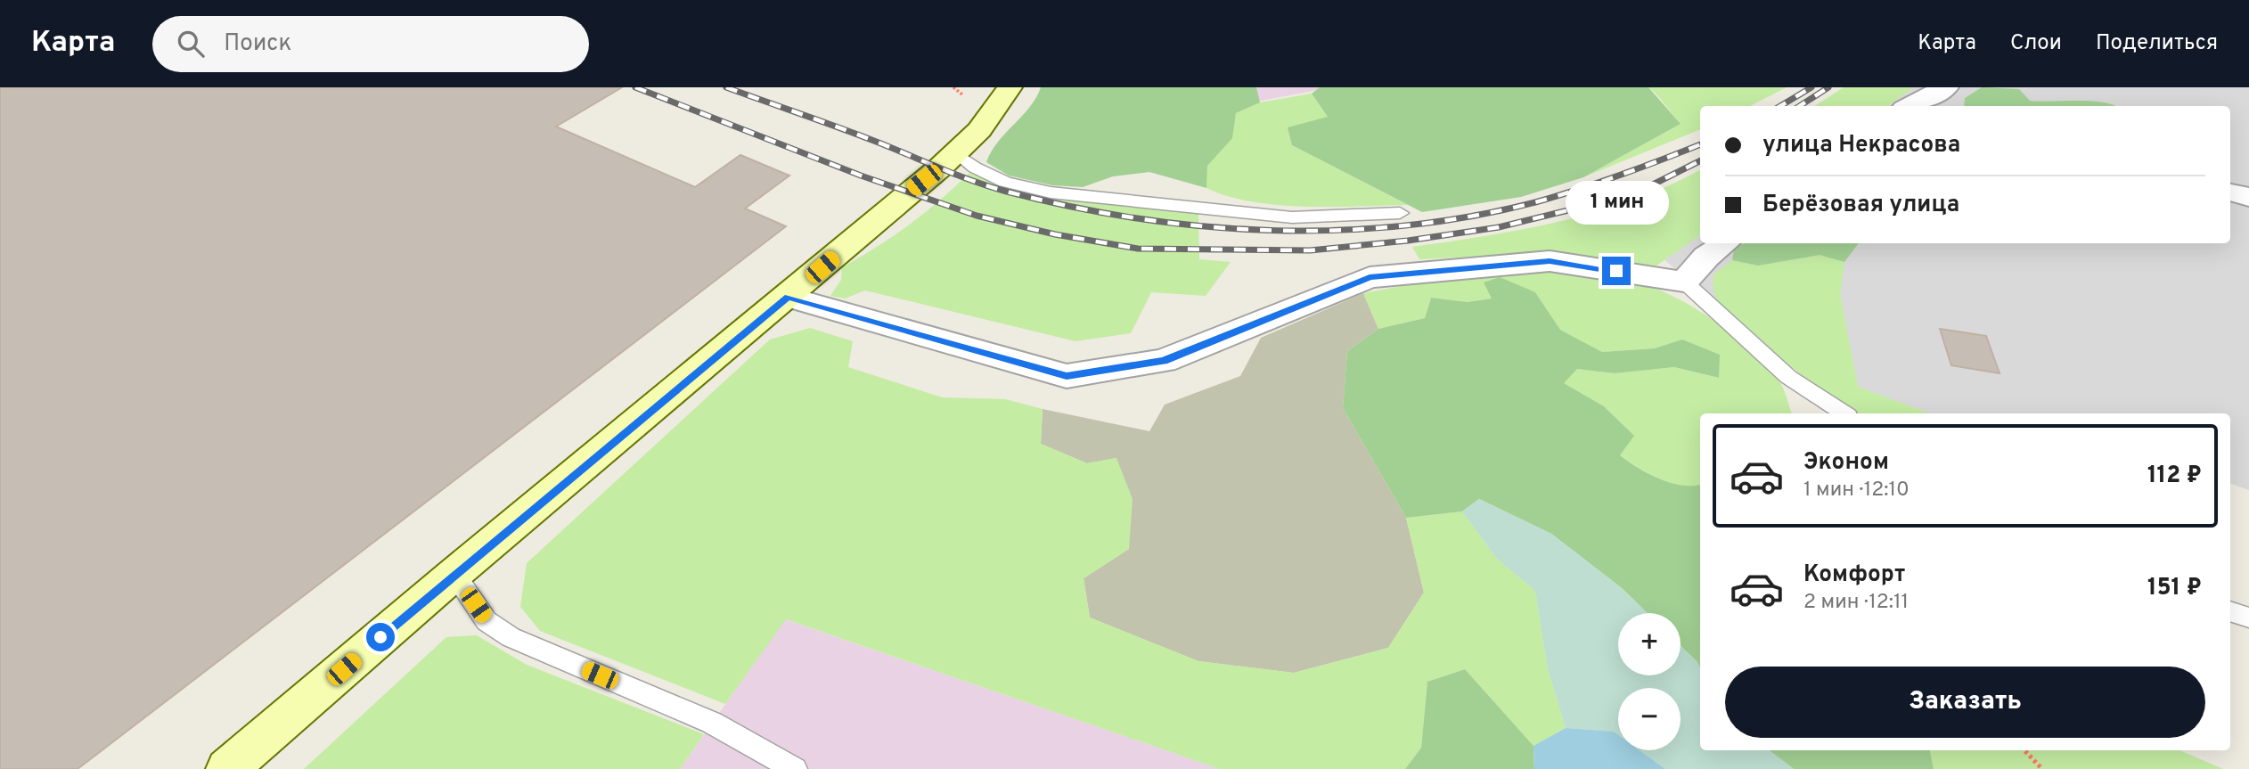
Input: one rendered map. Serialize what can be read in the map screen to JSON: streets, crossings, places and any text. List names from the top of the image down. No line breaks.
{"page":{"header":"Карта","search":"Поиск","nav":["Карта","Слои","Поделиться"],"banner":["улица Некрасова","Берёзовая улица"],"bubble":"1 мин","list":[{"name":"Эконом","note":"1 мин · 12:10","value":"112 ₽"},{"name":"Комфорт","note":"2 мин · 12:11","value":"151 ₽"}],"map_buttons":["+","−"],"buttons":"Заказать"}}
